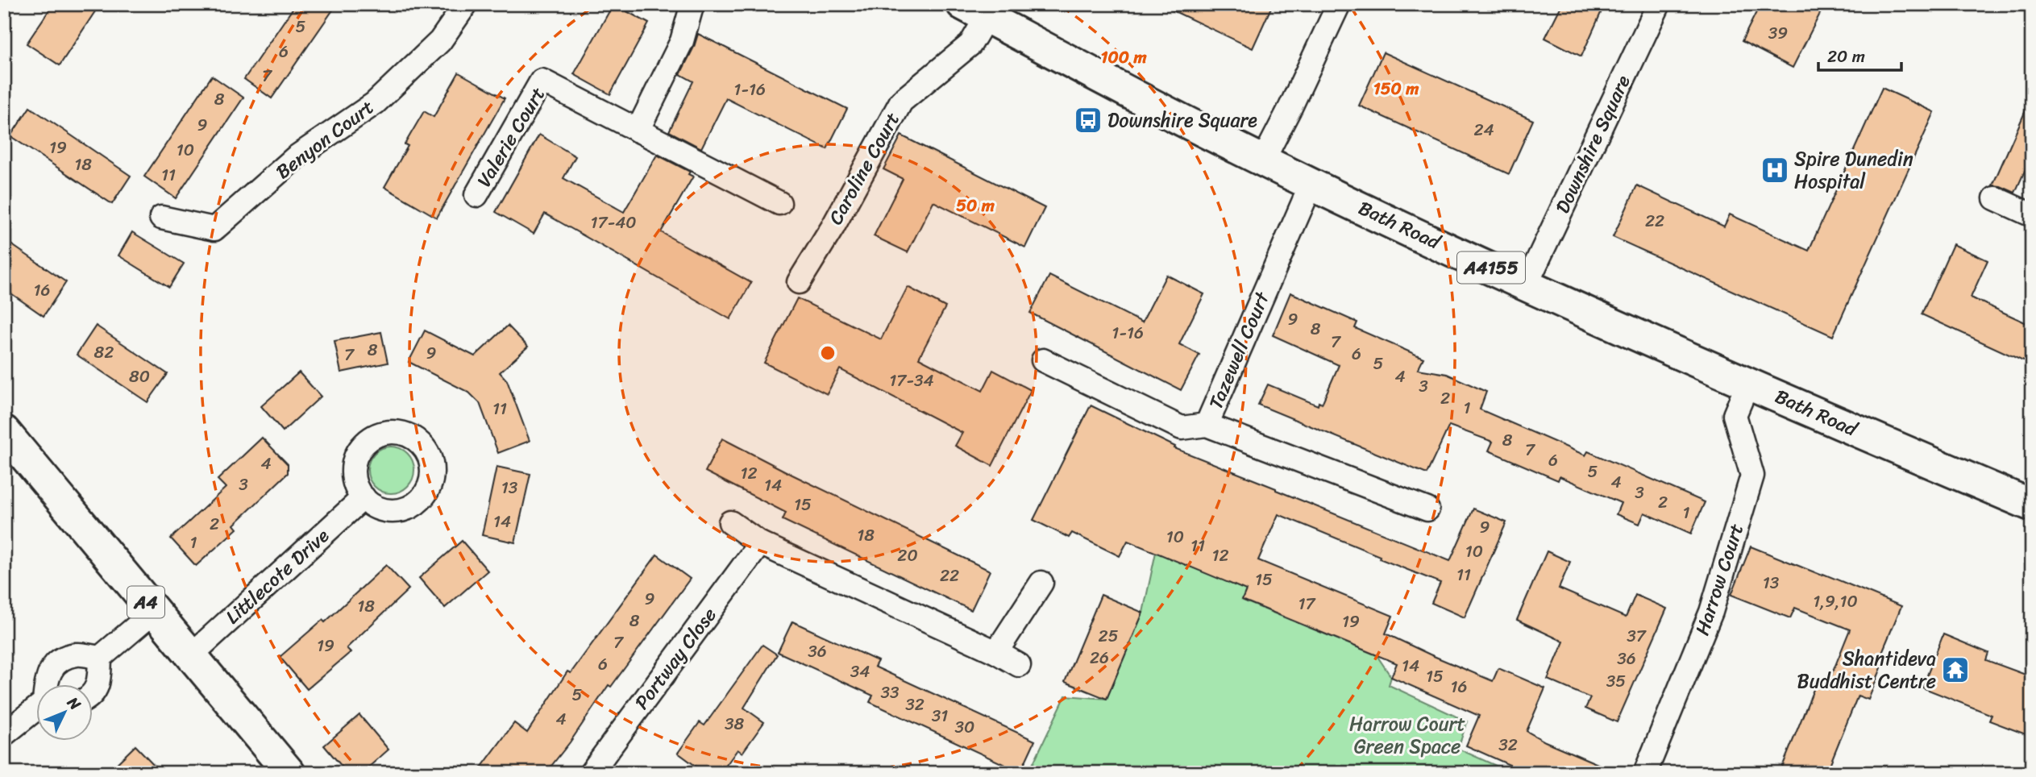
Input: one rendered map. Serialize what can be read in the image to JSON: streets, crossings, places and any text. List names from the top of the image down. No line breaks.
{"streets":{"main road":["Bath Road","A4155","A4"],"street":["Valerie Court","Benyon Court","Downshire Square","Caroline Court","Tazewell Court","Littlecote Drive","Harrow Court","Portway Close"]},"crossings":[["Downshire Square","Bath Road"],["Caroline Court","Bath Road"],["Bath Road","Tazewell Court"],["Bath Road","Harrow Court"],["Littlecote Drive","A4"]],"parks":["Harrow Court Green Space"],"places":{"bus stop":["Downshire Square"],"hospital":["Spire Dunedin Hospital"],"temple":["Shantideva Buddhist Centre"]},"house_numbers":["5","39","6","7","1-16","8","9","24","19","10","18","11","22","17-40","16","9","8","1-16","7","8","82","9","6","7","5","80","4","17-34","3","2","1","11","8","7","6","4","5","12","4","3","14","13","3","2","15","1","14","2","9","18","10","1","11","10","20","12","11","22","15","13","9","1,9,10","17","18","8","19","25","37","7","19","36","26","36","6","14","34","15","35","16","33","5","32","31","4","38","30","32"],"scale_bar":"20 m","north":"top right","rings":["100 m","150 m","50 m"]}
